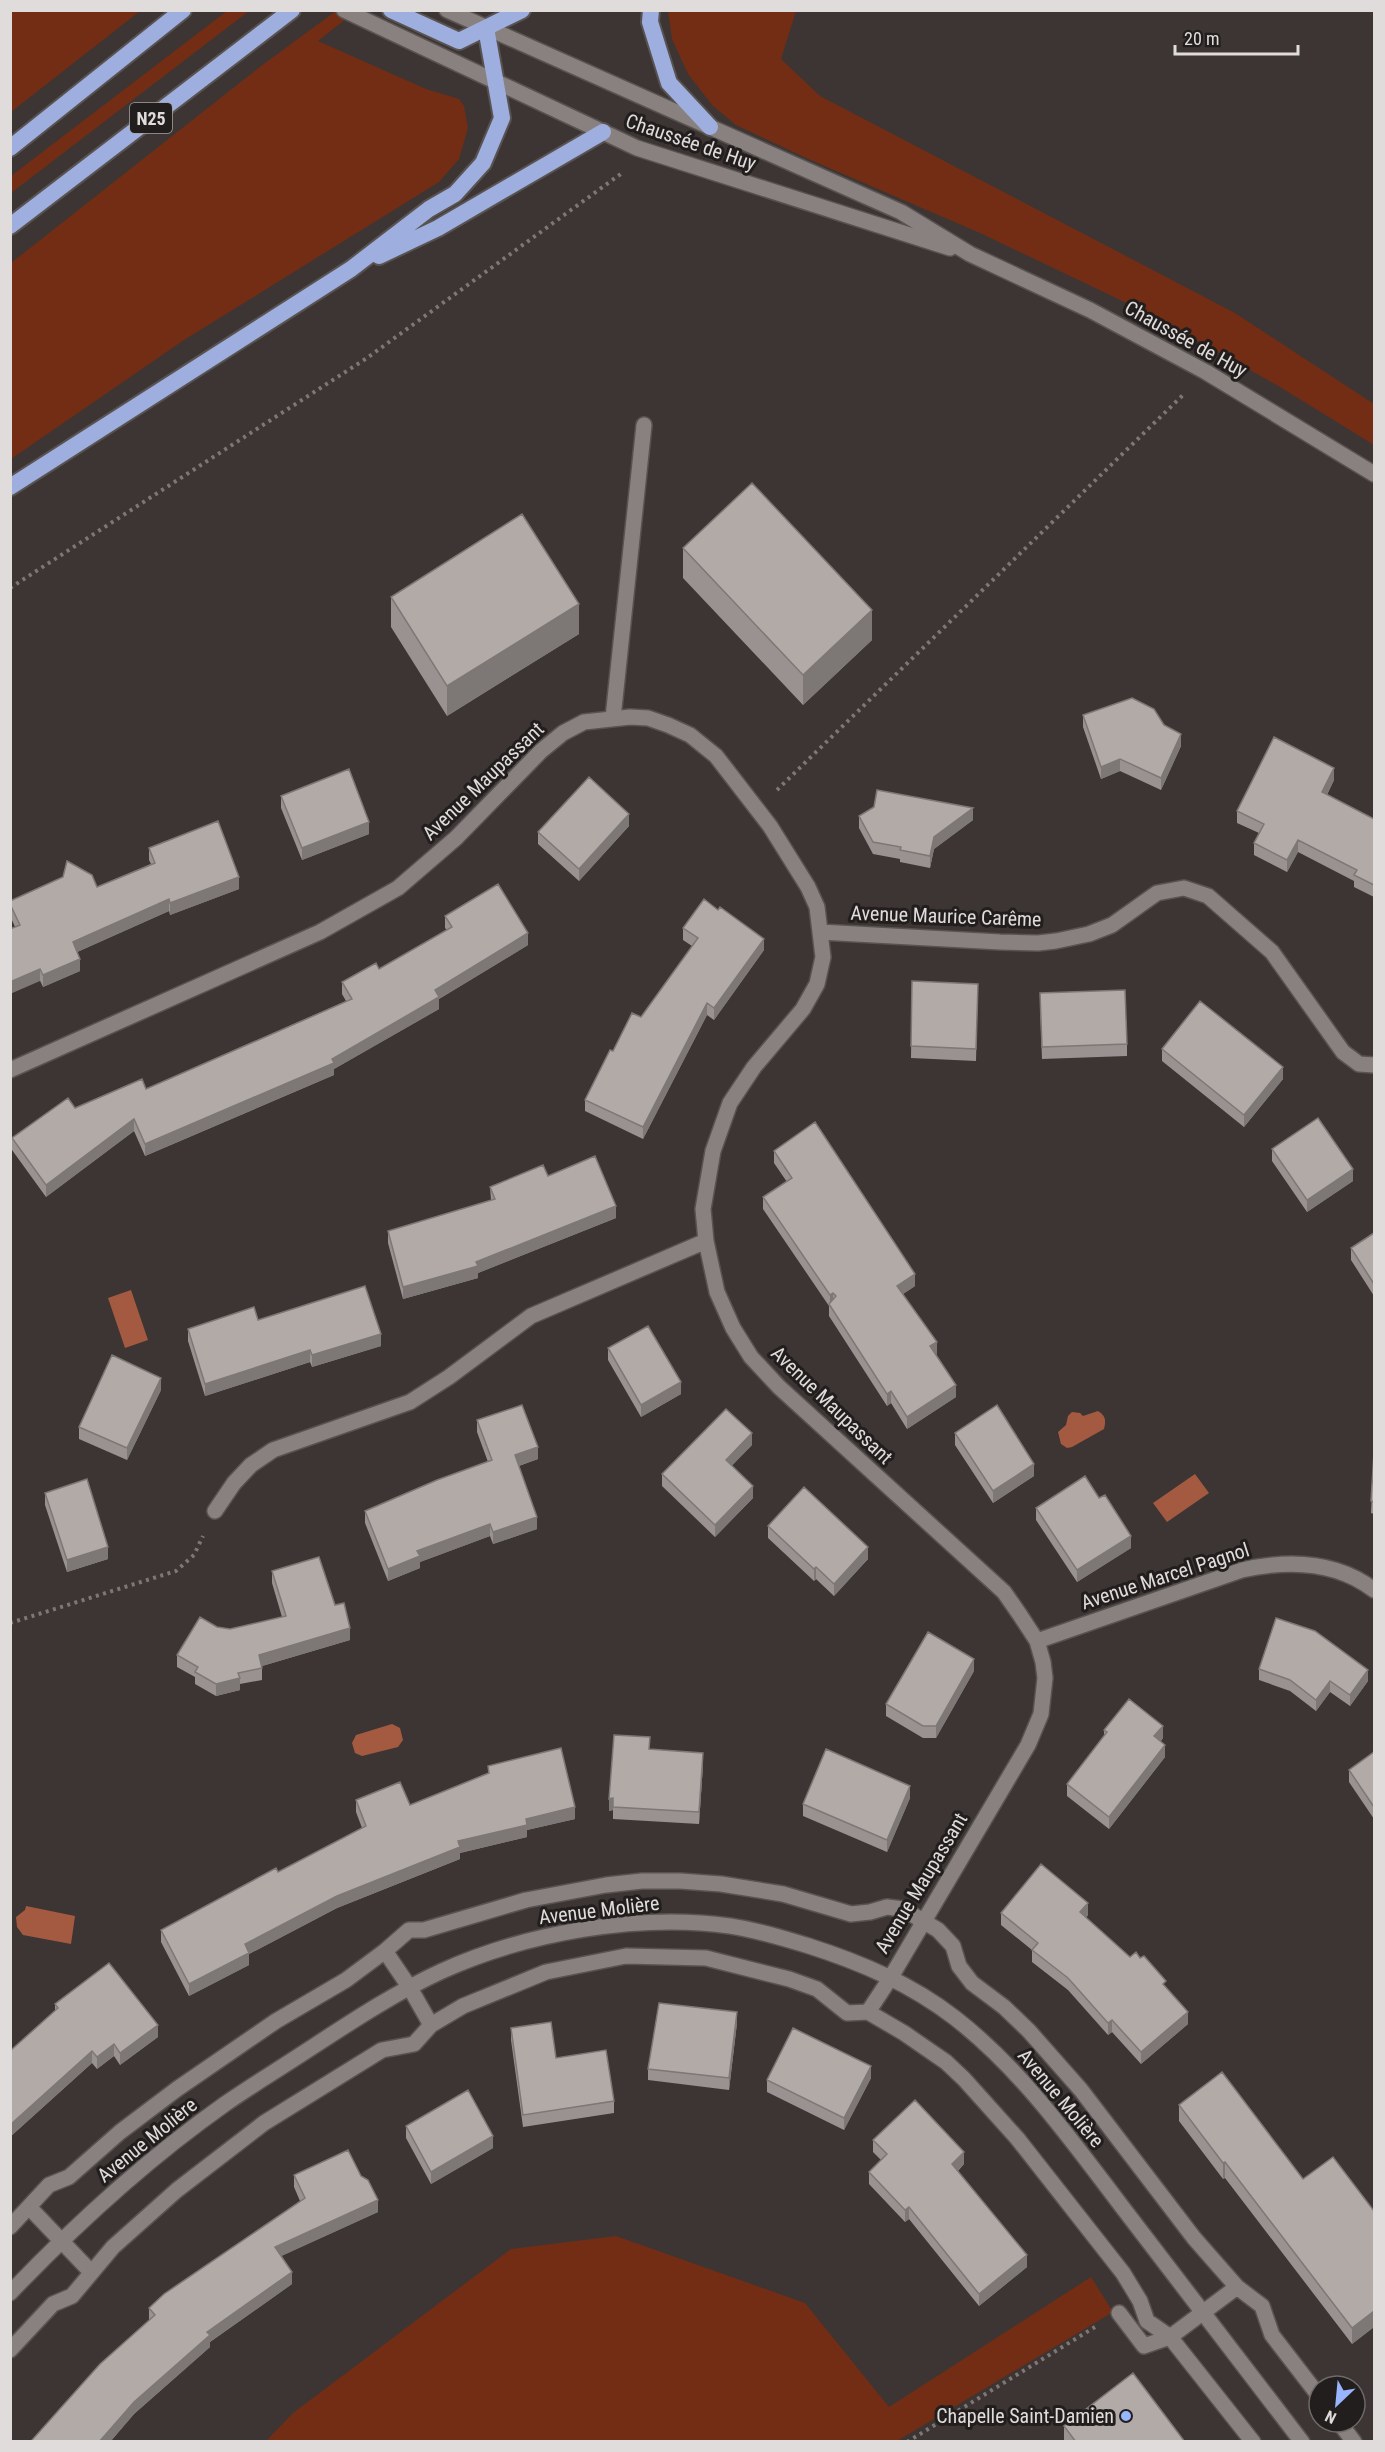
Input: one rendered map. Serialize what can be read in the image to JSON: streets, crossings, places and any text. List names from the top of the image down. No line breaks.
{"streets":{"highway":["N25"],"street":["Chaussée de Huy","Avenue Maupassant","Avenue Maurice Carême","Avenue Marcel Pagnol","Avenue Molière"]},"crossings":[["Avenue Maupassant","Avenue Maurice Carême"],["Avenue Maupassant","Avenue Marcel Pagnol"],["Avenue Maupassant","Avenue Molière"]],"places":["Chapelle Saint-Damien"],"scale_bar":"20 m","north":"bottom left"}
